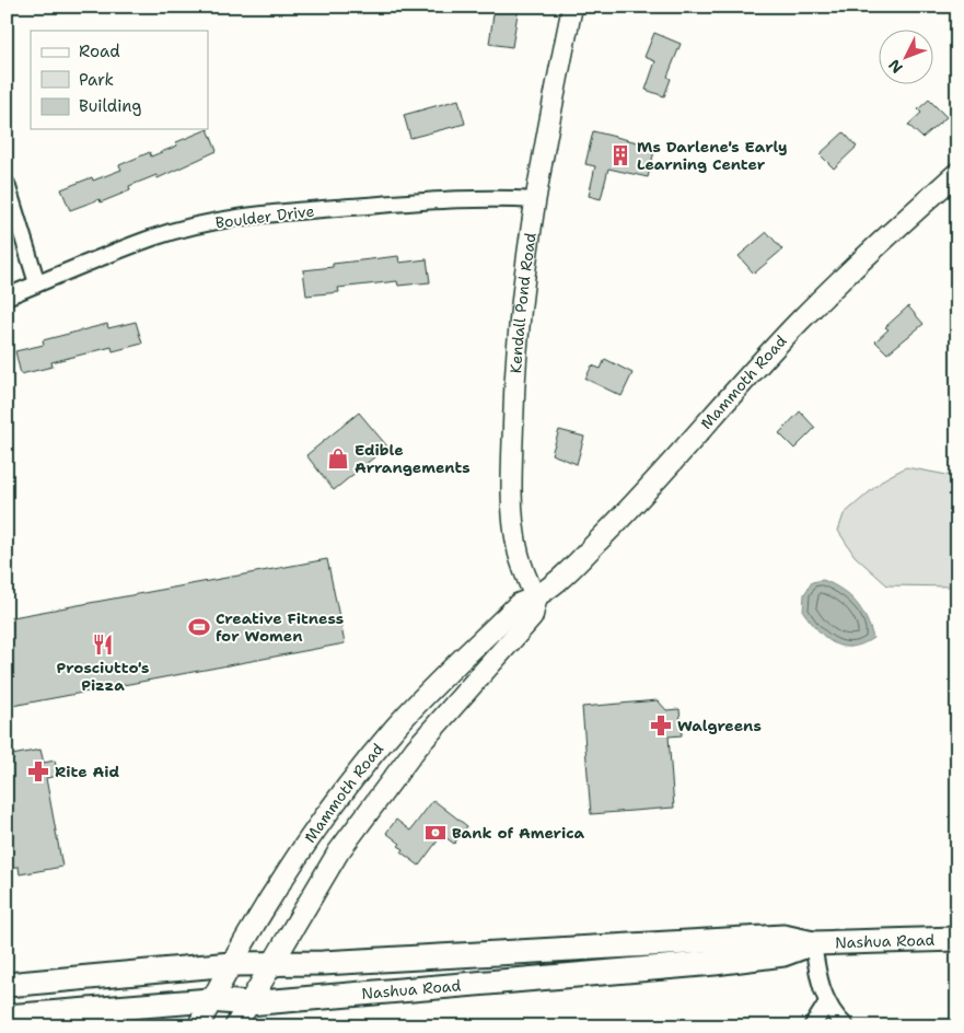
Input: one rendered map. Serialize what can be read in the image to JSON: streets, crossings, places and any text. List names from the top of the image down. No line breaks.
{"streets":{"main road":["Mammoth Road","Nashua Road"],"street":["Boulder Drive","Kendall Pond Road"]},"crossings":[["Boulder Drive","Kendall Pond Road"],["Kendall Pond Road","Mammoth Road"],["Mammoth Road","Nashua Road"]],"places":{"building":["Ms Darlene's Early Learning Center"],"shop":["Edible Arrangements"],"sports":["Creative Fitness for Women"],"restaurant":["Prosciutto's Pizza"],"pharmacy":["Walgreens","Rite Aid"],"bank":["Bank of America"]},"legend":["Road","Park","Building"],"north":"bottom left"}
